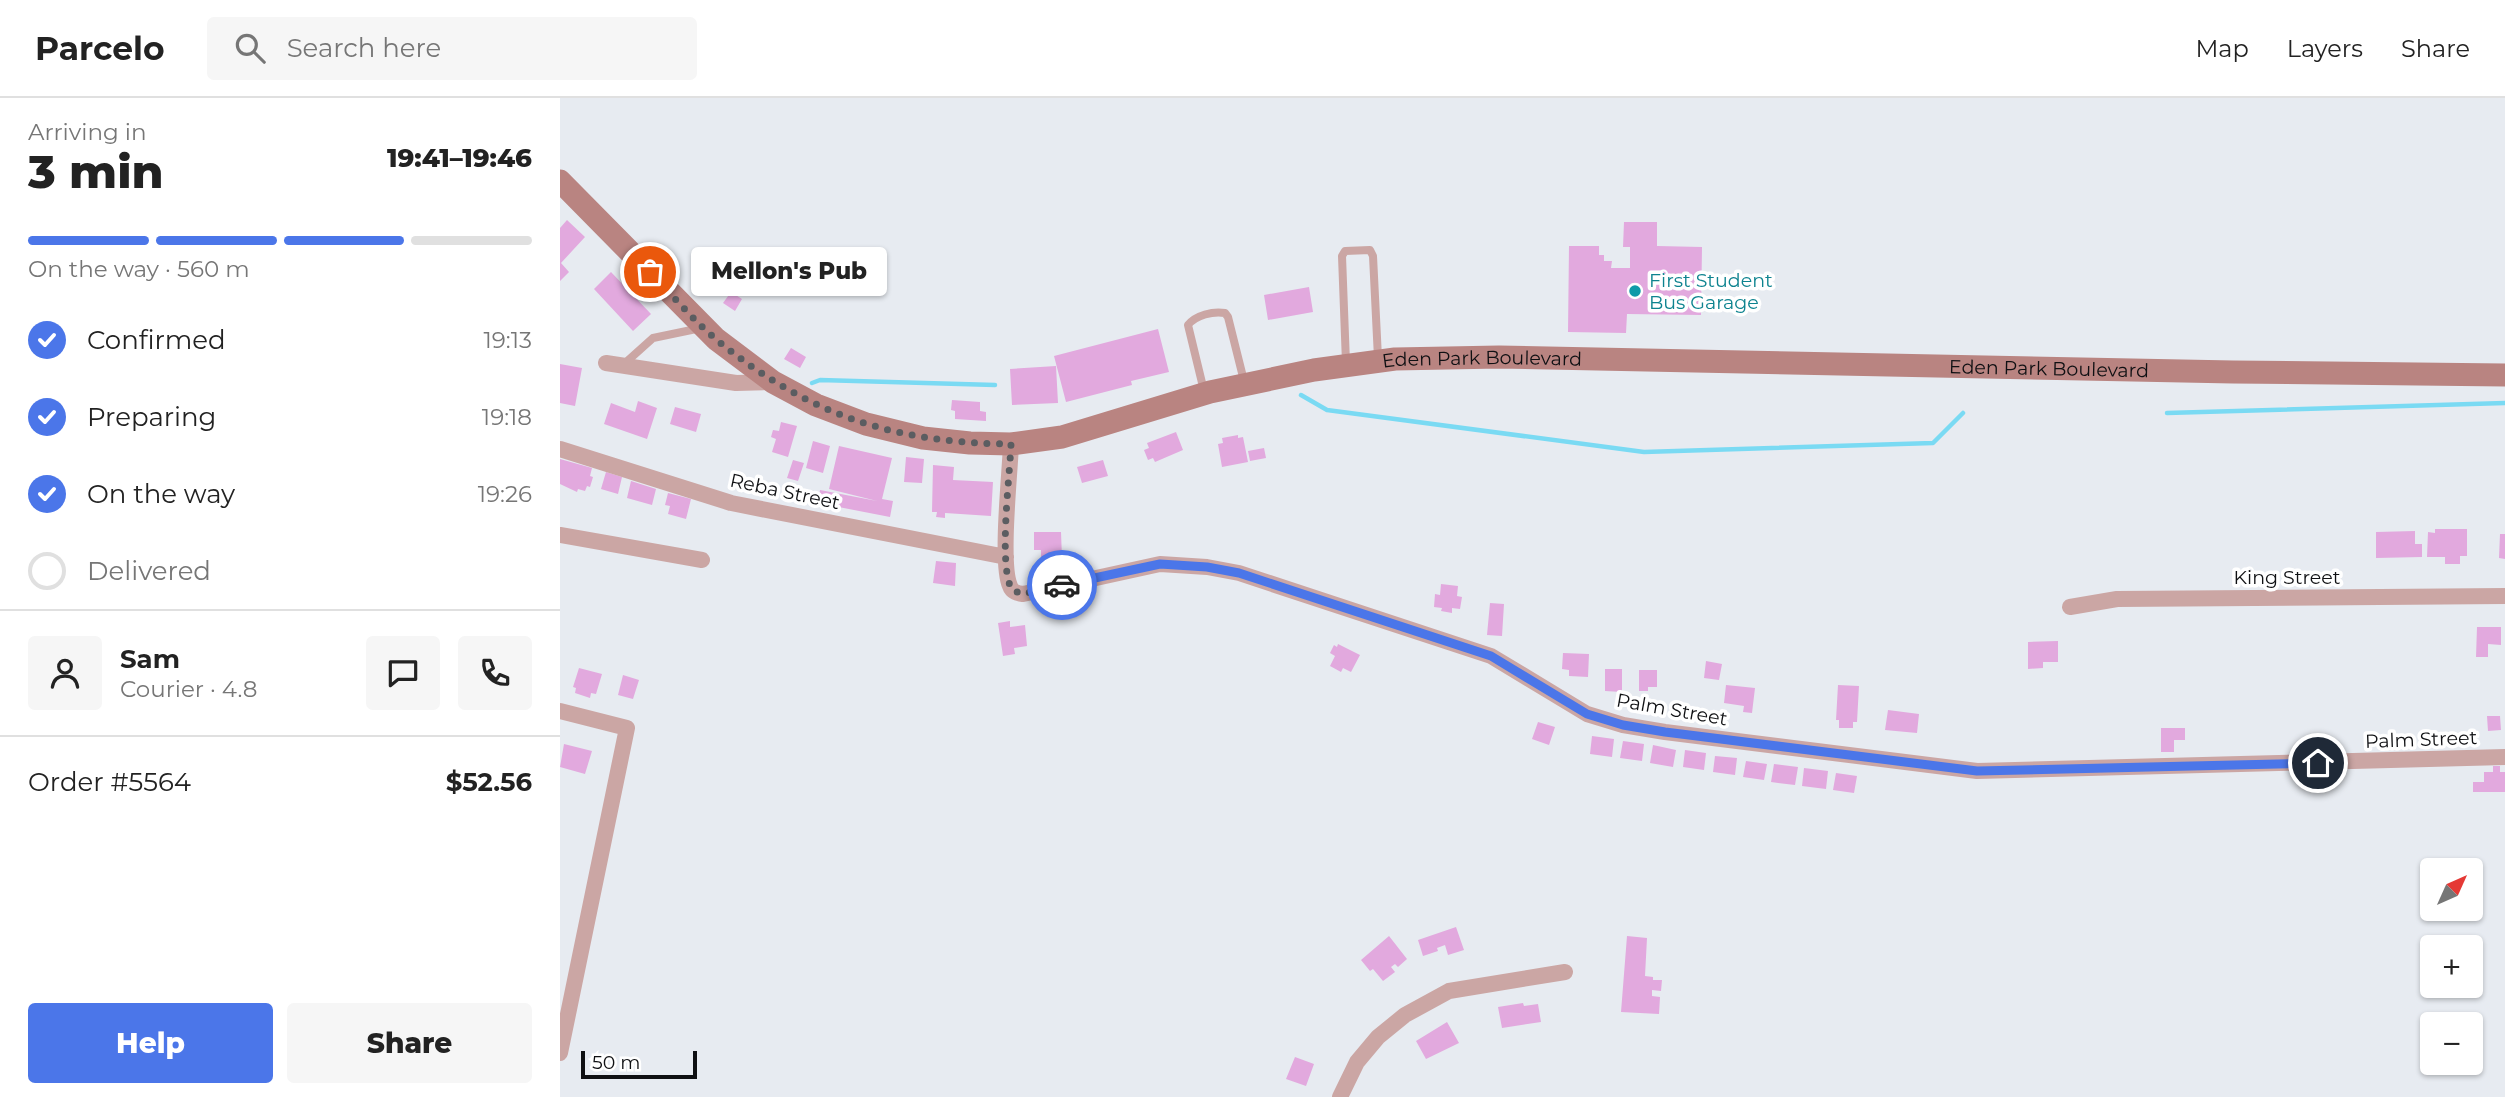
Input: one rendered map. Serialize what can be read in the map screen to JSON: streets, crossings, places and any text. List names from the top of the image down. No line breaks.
{"streets":{"main road":["Eden Park Boulevard"],"street":["Reba Street","King Street","Palm Street"]},"crossings":[["Eden Park Boulevard","Palm Street"],["Reba Street","Palm Street"]],"places":["Mellon's Pub","First Student Bus Garage"],"scale_bar":"50 m","north":"top right","page":{"header":"Parcelo","search":"Search here","nav":["Map","Layers","Share"],"heading":["3 min","Arriving in","19:41–19:46"],"panel":["Sam","Courier · 4.8","Order #5564","$52.56"],"bar":"On the way · 560 m","bubble":"Mellon's Pub","list":[["Confirmed","19:13"],["Preparing","19:18"],["On the way","19:26"],"Delivered"],"map_buttons":["+","−"],"buttons":["Help","Share"],"scale":"50 m"}}
